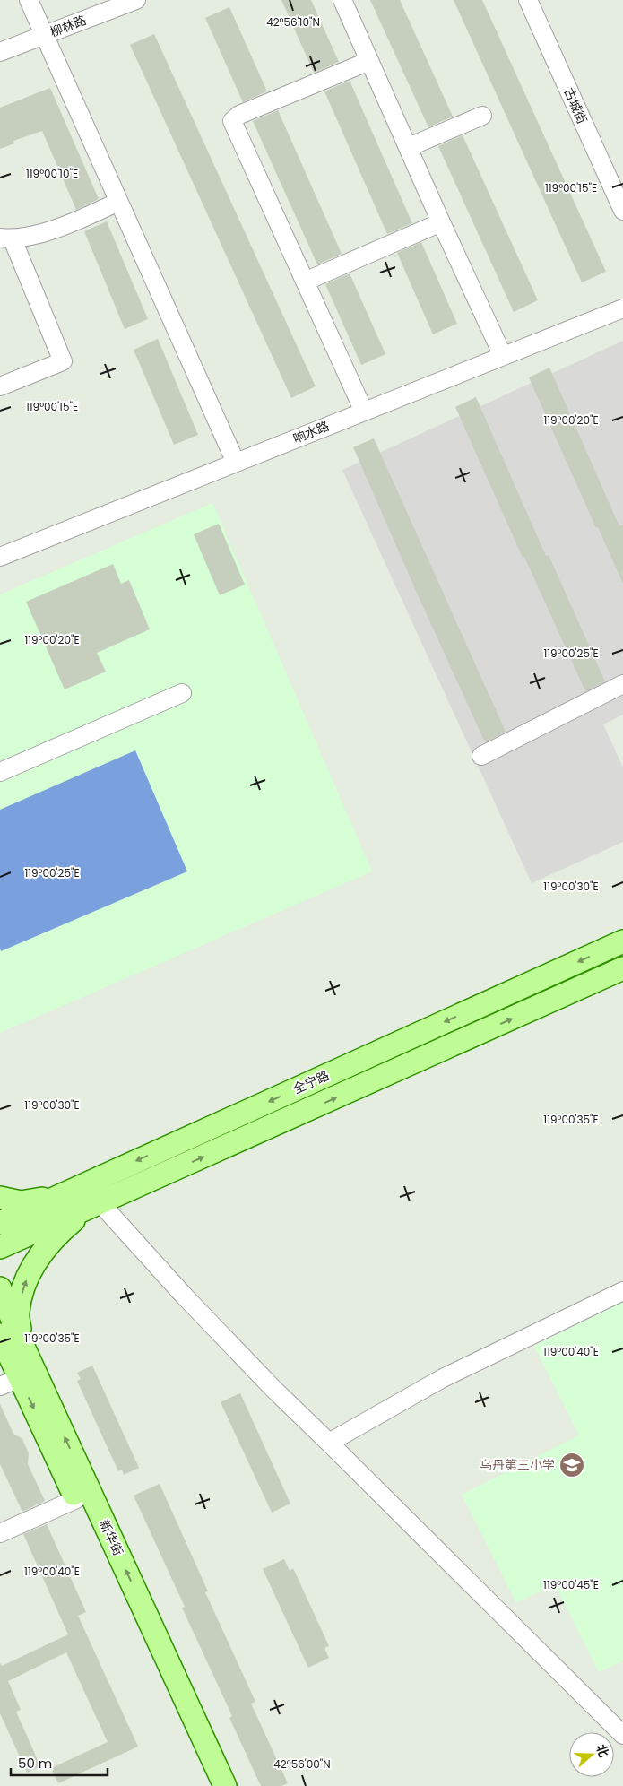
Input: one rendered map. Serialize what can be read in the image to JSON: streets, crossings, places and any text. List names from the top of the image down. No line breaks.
{"streets":{"main road":["全宁路","新华街"],"street":["柳林路","古城街","响水路"]},"places":{"school or university":["乌丹第三小学"]},"scale_bar":"50 m","north":"right","coordinates":["42°56'10\"N","119°00'10\"E","119°00'15\"E","119°00'20\"E","119°00'25\"E","119°00'30\"E","119°00'35\"E","119°00'40\"E","119°00'45\"E","42°56'00\"N"]}
